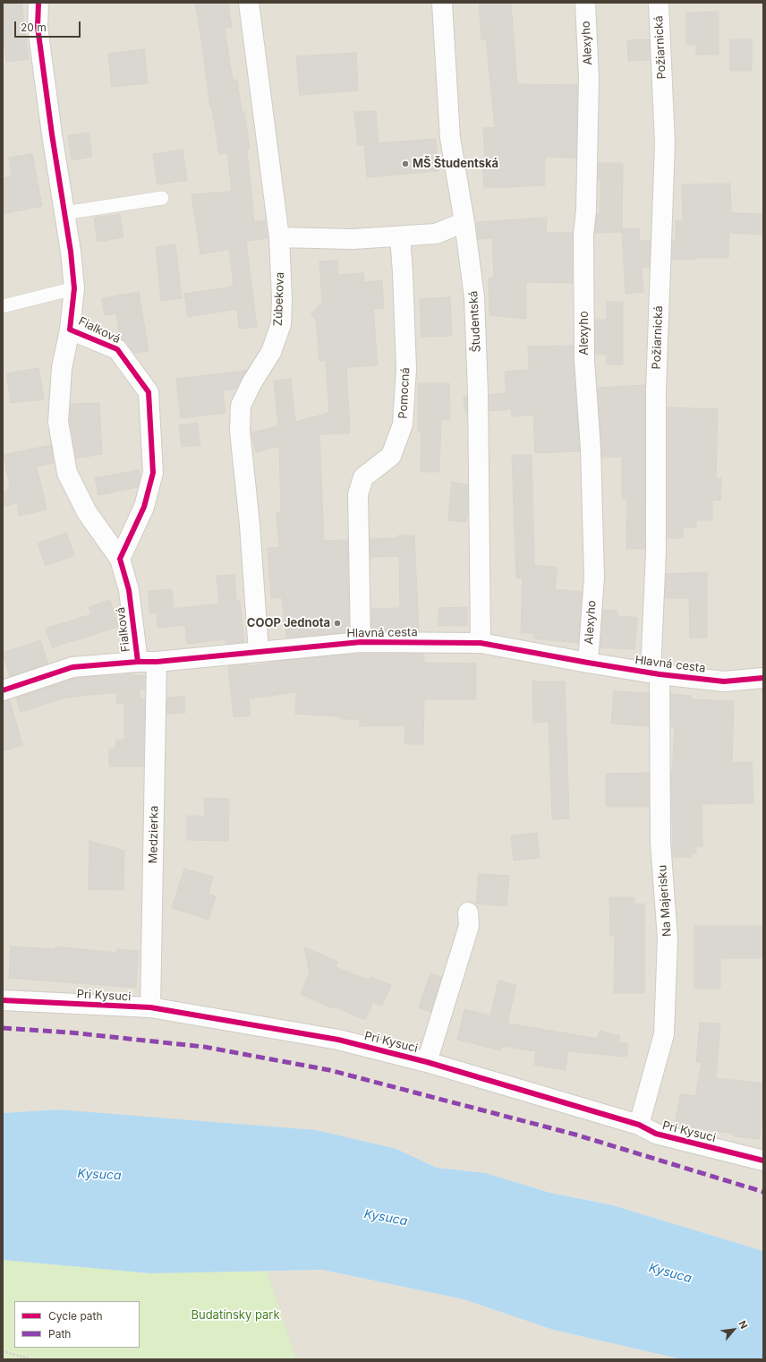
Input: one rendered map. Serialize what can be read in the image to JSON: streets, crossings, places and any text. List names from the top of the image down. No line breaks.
{"streets":{"street":["Alexyho","Požiarnická","Zúbekova","Študentská","Fialková","Pomocná","Hlavná cesta","Medzierka","Na Majerisku","Pri Kysuci"]},"crossings":[["Alexyho","Hlavná cesta"],["Požiarnická","Hlavná cesta"],["Požiarnická","Na Majerisku"],["Zúbekova","Hlavná cesta"],["Študentská","Hlavná cesta"],["Fialková","Hlavná cesta"],["Pomocná","Hlavná cesta"],["Hlavná cesta","Medzierka"],["Hlavná cesta","Na Majerisku"],["Medzierka","Pri Kysuci"],["Na Majerisku","Pri Kysuci"]],"water":["Kysuca"],"parks":["Budatínsky park"],"places":["MŠ Študentská","COOP Jednota"],"legend":["Cycle path","Path"],"scale_bar":"20 m","north":"top right"}
